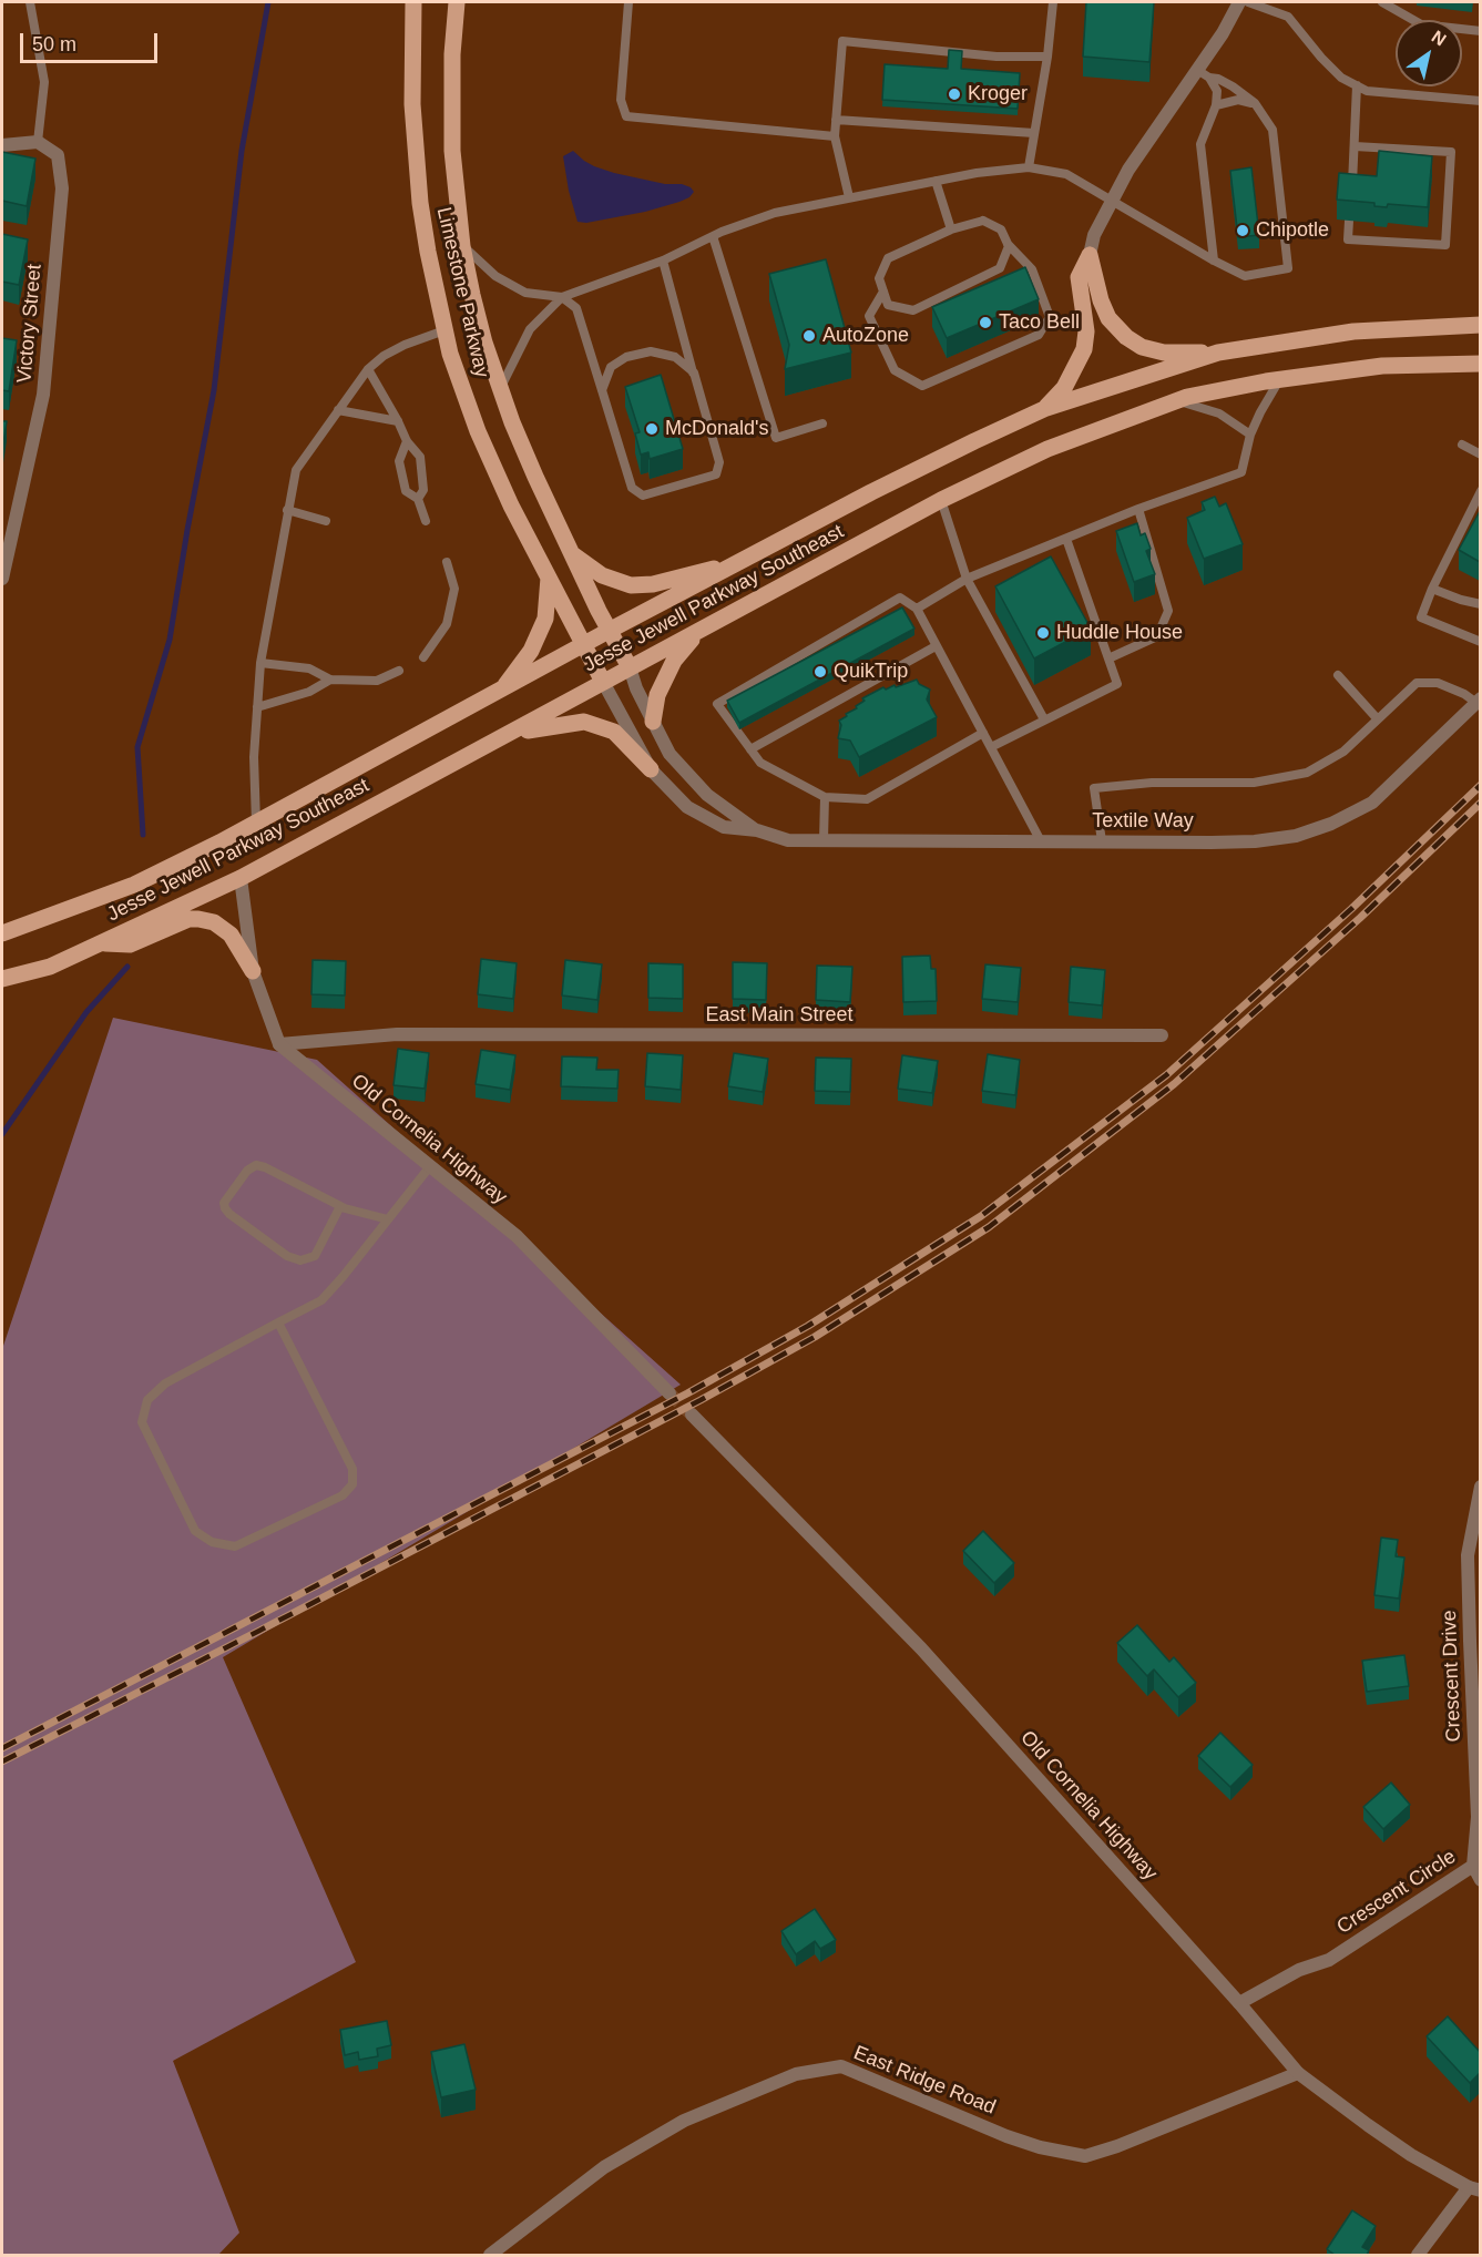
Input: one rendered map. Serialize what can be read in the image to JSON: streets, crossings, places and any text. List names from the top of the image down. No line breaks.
{"streets":{"main road":["Limestone Parkway","Jesse Jewell Parkway Southeast"],"street":["Victory Street","Textile Way","East Main Street","Old Cornelia Highway","Crescent Drive","Crescent Circle","East Ridge Road"]},"crossings":[["Limestone Parkway","Jesse Jewell Parkway Southeast"],["Limestone Parkway","Textile Way"],["Jesse Jewell Parkway Southeast","Textile Way"],["East Main Street","Old Cornelia Highway"],["Old Cornelia Highway","Crescent Circle"],["Old Cornelia Highway","East Ridge Road"],["Crescent Drive","Crescent Circle"]],"places":["Kroger","Chipotle","Taco Bell","AutoZone","McDonald's","Huddle House","QuikTrip"],"scale_bar":"50 m","north":"top right"}
